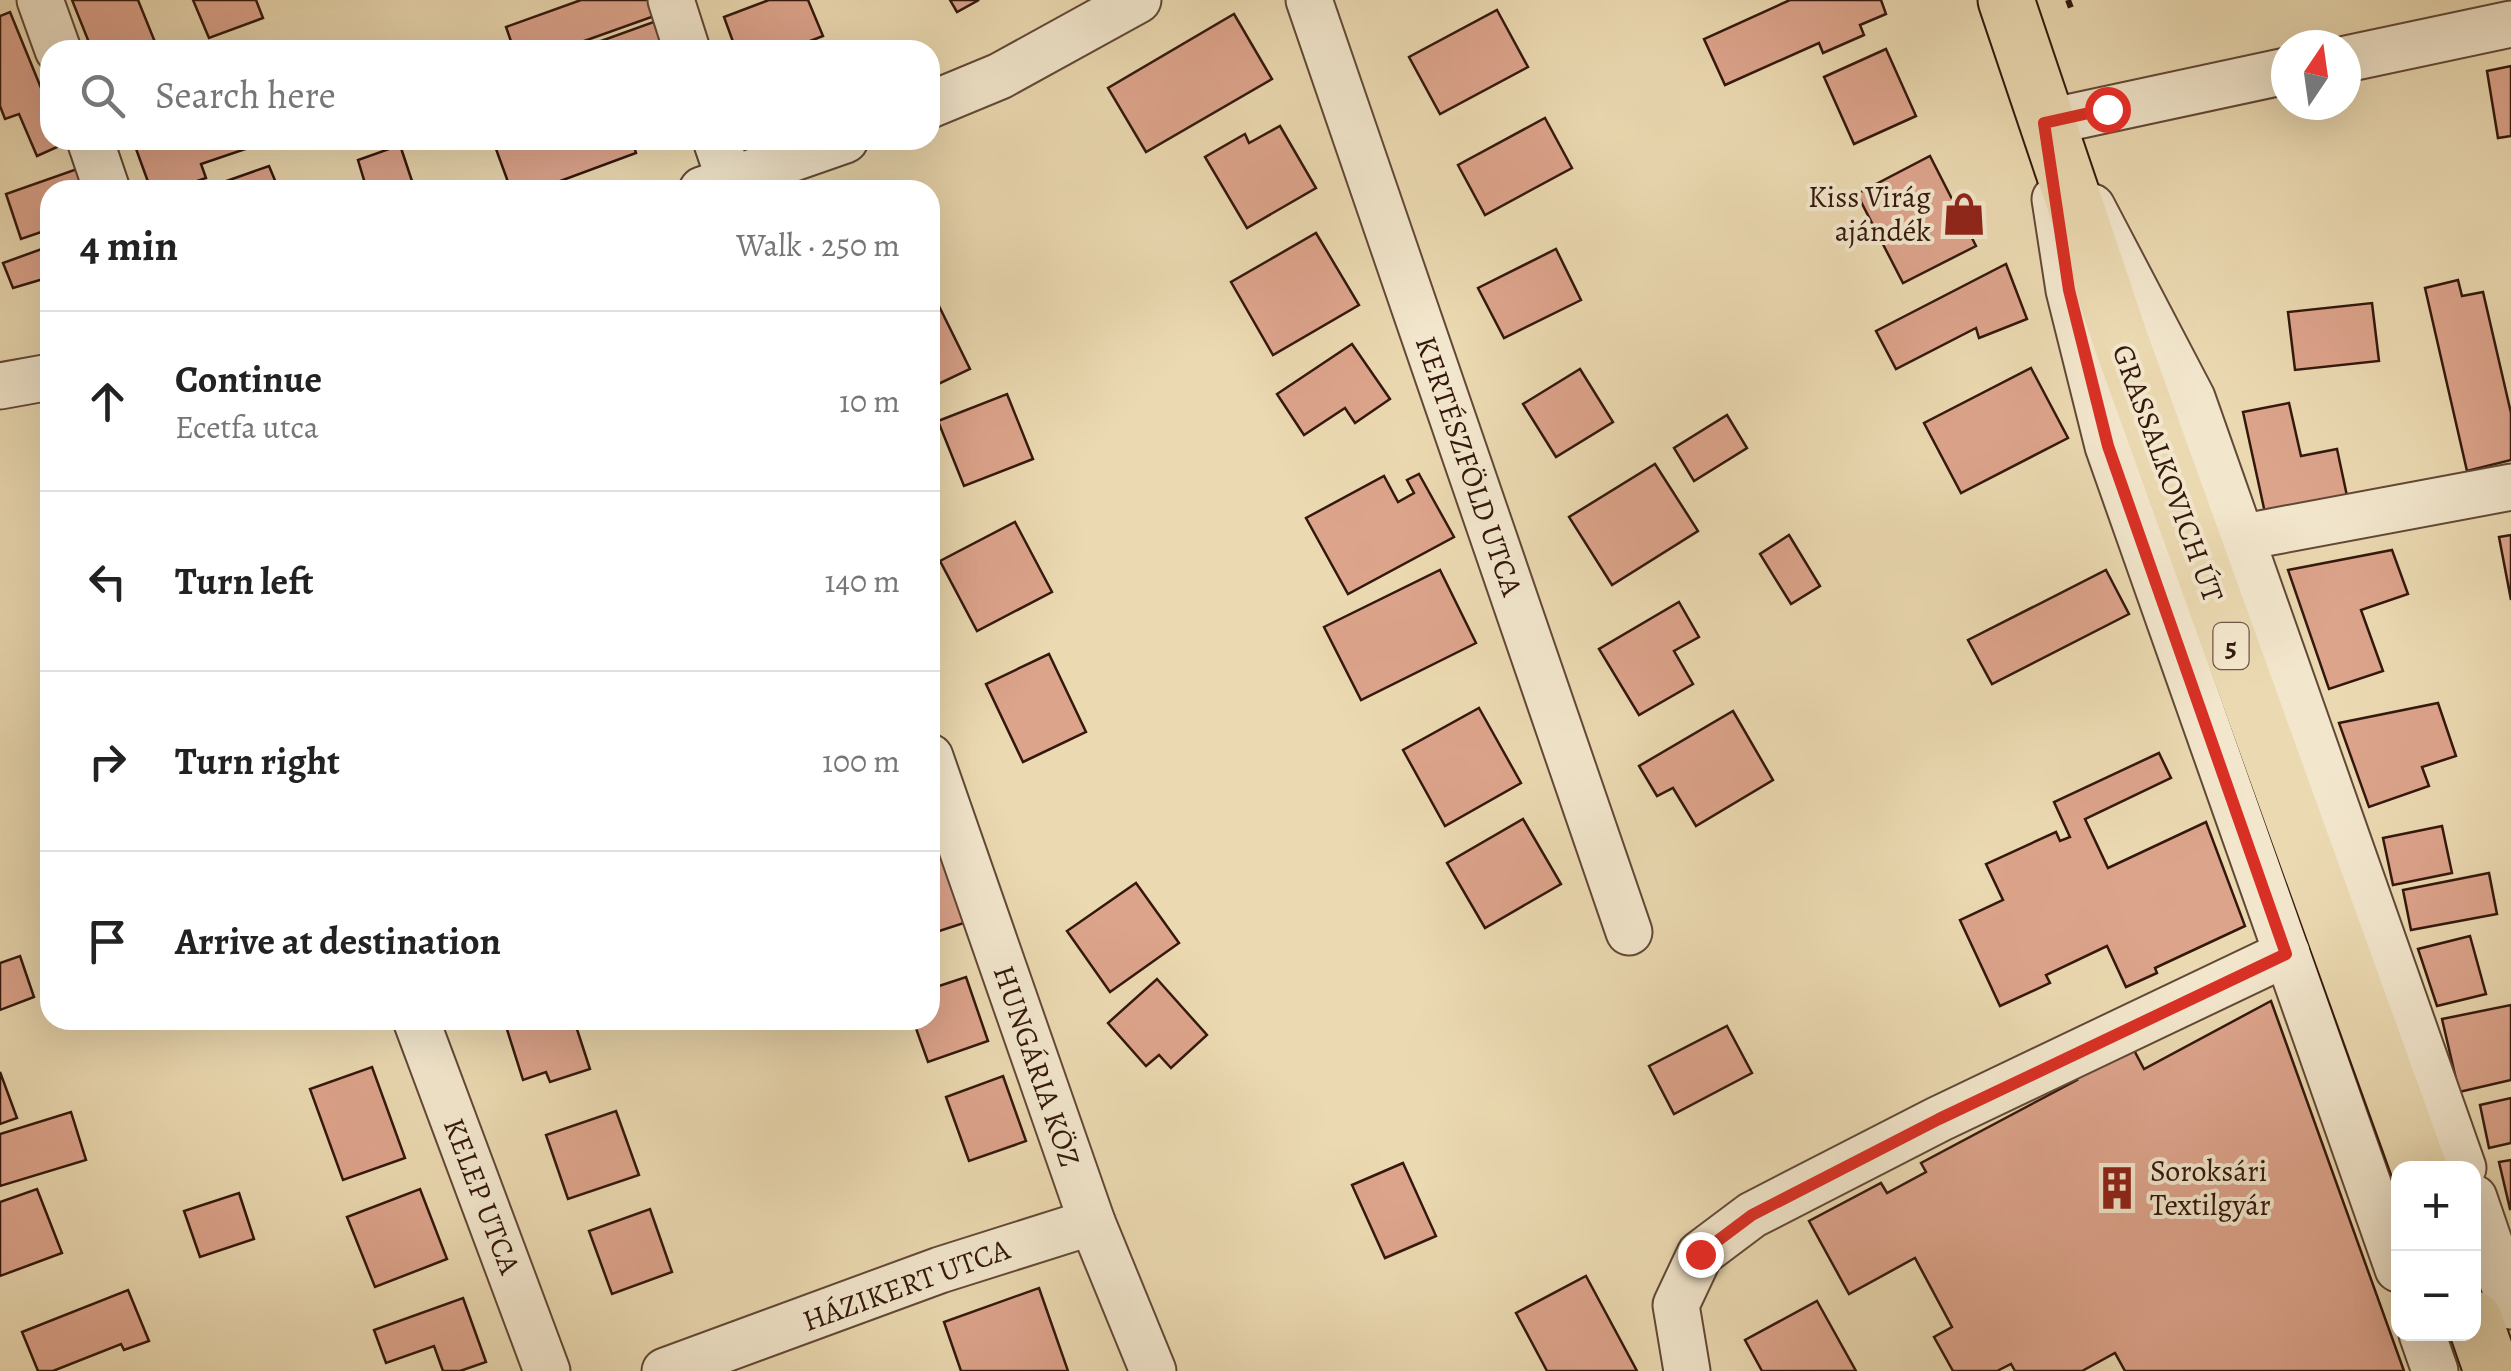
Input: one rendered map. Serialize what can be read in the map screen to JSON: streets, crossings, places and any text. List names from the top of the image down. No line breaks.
{"streets":{"main road":["GRASSALKOVICH ÚT","5"],"street":["KERTÉSZFÖLD UTCA","HUNGÁRIA KÖZ","KELEP UTCA","HÁZIKERT UTCA"]},"crossings":[["HUNGÁRIA KÖZ","HÁZIKERT UTCA"]],"places":{"shop":["Kiss Virág ajándék"],"building":["Soroksári Textilgyár"]},"north":"top","page":{"search":"Search here","heading":["4 min","Walk · 250 m"],"list":[["Continue","Ecetfa utca","10 m"],["Turn left","140 m"],["Turn right","100 m"],"Arrive at destination"],"map_buttons":["+","−"]}}
